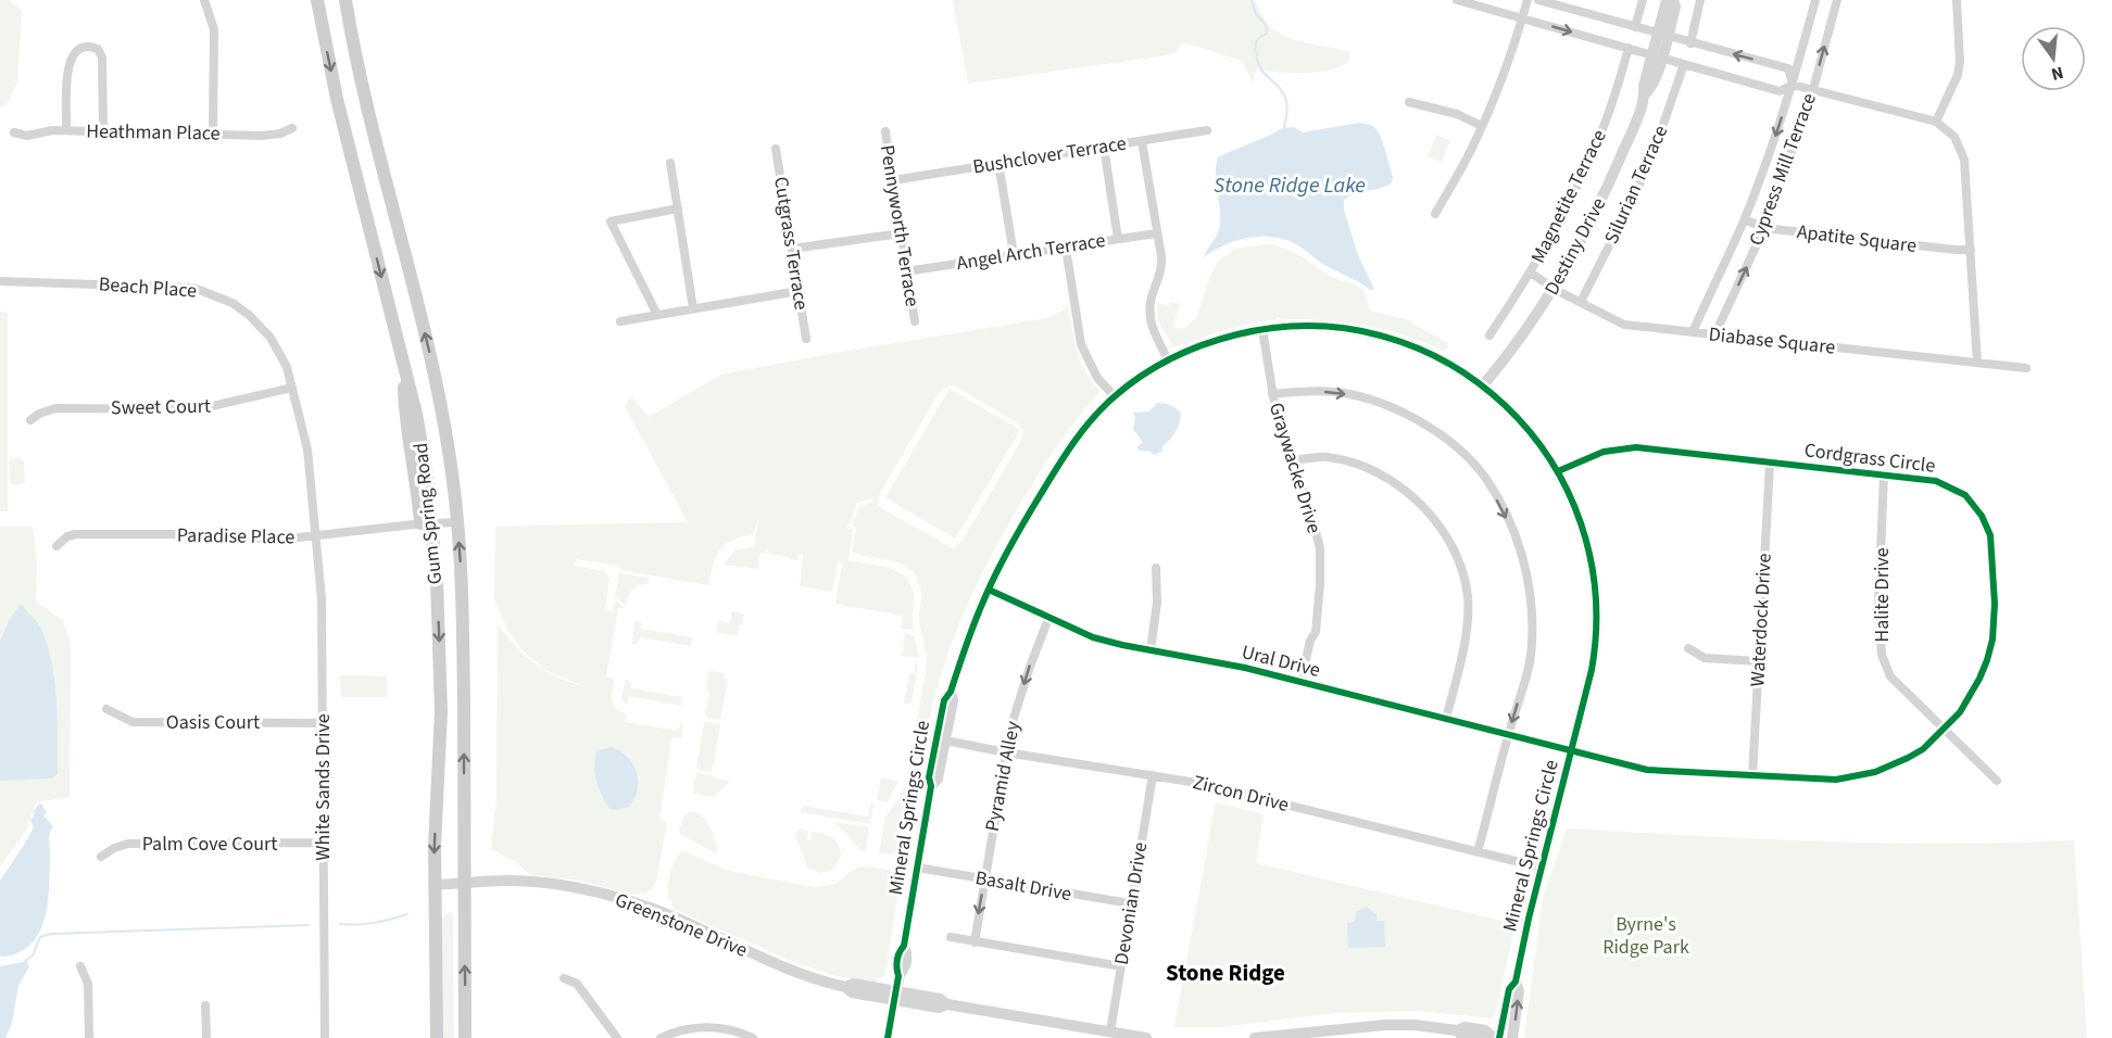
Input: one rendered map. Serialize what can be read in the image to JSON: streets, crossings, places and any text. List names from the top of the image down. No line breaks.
{"streets":{"main road":["Gum Spring Road"],"street":["Heathman Place","Bushclover Terrace","Cypress Mill Terrace","Silurian Terrace","Magnetite Terrace","Pennyworth Terrace","Apatite Square","Cutgrass Terrace","Destiny Drive","Angel Arch Terrace","Beach Place","Diabase Square","Sweet Court","Cordgrass Circle","Graywacke Drive","Paradise Place","Halite Drive","Waterdock Drive","Ural Drive","Oasis Court","Pyramid Alley","White Sands Drive","Zircon Drive","Mineral Springs Circle","Palm Cove Court","Basalt Drive","Devonian Drive","Greenstone Drive"]},"crossings":[["Bushclover Terrace","Pennyworth Terrace"],["Cypress Mill Terrace","Apatite Square"],["Cypress Mill Terrace","Diabase Square"],["Silurian Terrace","Diabase Square"],["Magnetite Terrace","Diabase Square"],["Pennyworth Terrace","Angel Arch Terrace"],["Destiny Drive","Diabase Square"],["Destiny Drive","Mineral Springs Circle"],["Beach Place","Sweet Court"],["Beach Place","Paradise Place"],["Beach Place","White Sands Drive"],["Cordgrass Circle","Halite Drive"],["Cordgrass Circle","Waterdock Drive"],["Cordgrass Circle","Ural Drive"],["Cordgrass Circle","Mineral Springs Circle"],["Graywacke Drive","Ural Drive"],["Graywacke Drive","Mineral Springs Circle"],["Gum Spring Road","Paradise Place"],["Gum Spring Road","Greenstone Drive"],["Paradise Place","White Sands Drive"],["Ural Drive","Pyramid Alley"],["Ural Drive","Mineral Springs Circle"],["Oasis Court","White Sands Drive"],["Pyramid Alley","Zircon Drive"],["Pyramid Alley","Basalt Drive"],["White Sands Drive","Palm Cove Court"],["Zircon Drive","Mineral Springs Circle"],["Zircon Drive","Devonian Drive"],["Mineral Springs Circle","Basalt Drive"],["Mineral Springs Circle","Greenstone Drive"],["Basalt Drive","Devonian Drive"],["Devonian Drive","Greenstone Drive"]],"one_way":["Pyramid Alley"],"districts":["Stone Ridge"],"water":["Stone Ridge Lake"],"parks":["Byrne's Ridge Park"],"north":"bottom"}
